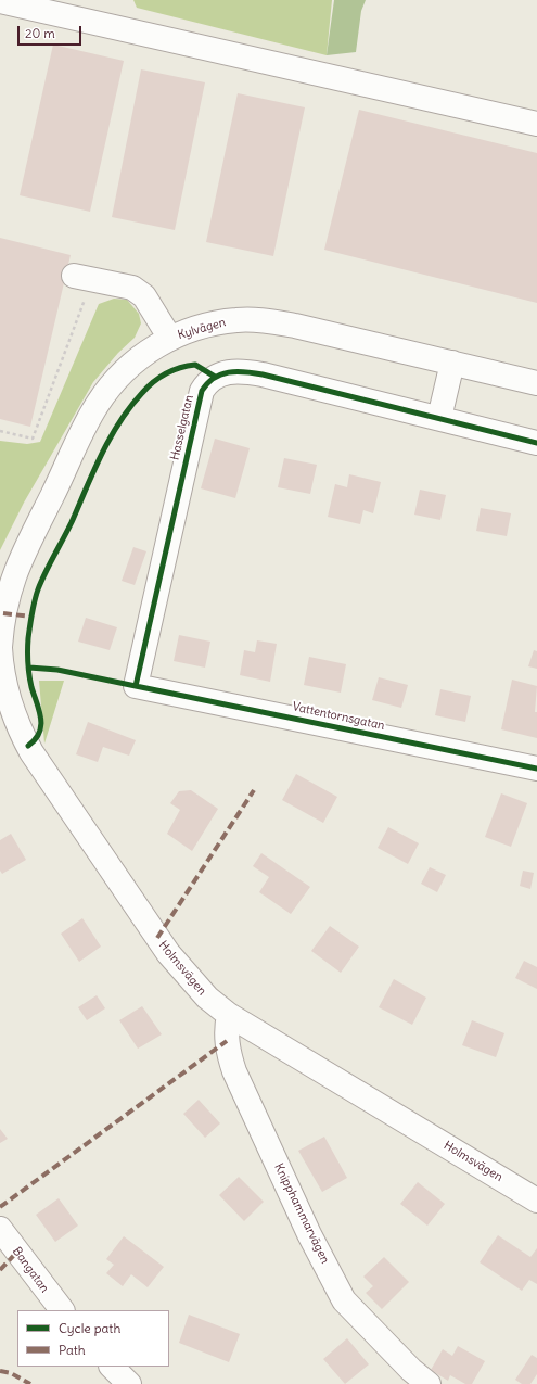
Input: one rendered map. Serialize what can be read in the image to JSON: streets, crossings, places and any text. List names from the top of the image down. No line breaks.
{"streets":{"street":["Kylvägen","Hasselgatan","Vattentornsgatan","Holmsvägen","Knipphammarvägen","Bangatan"]},"crossings":[["Kylvägen","Holmsvägen"],["Hasselgatan","Vattentornsgatan"],["Holmsvägen","Knipphammarvägen"]],"legend":["Cycle path","Path"],"scale_bar":"20 m"}
